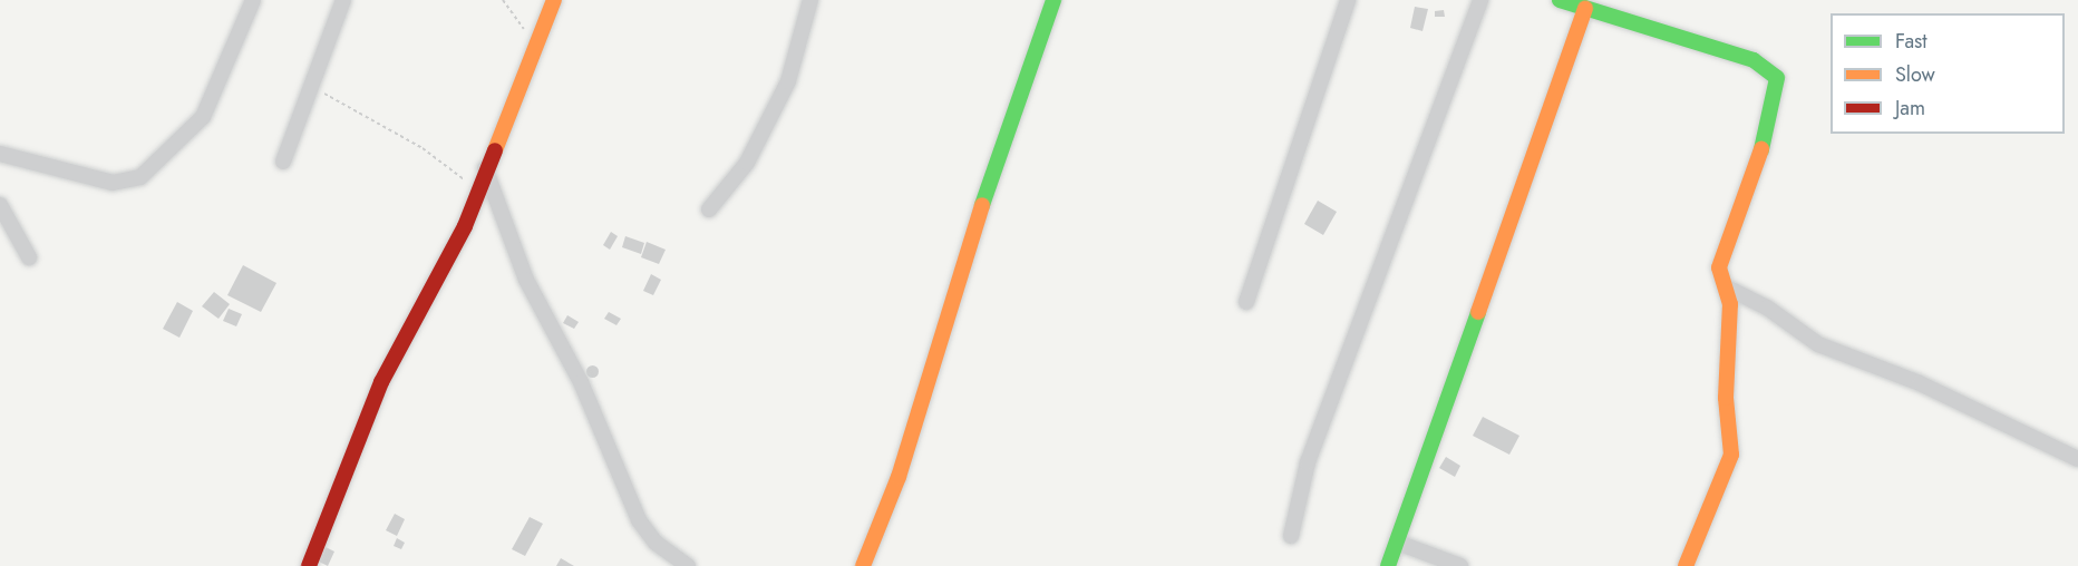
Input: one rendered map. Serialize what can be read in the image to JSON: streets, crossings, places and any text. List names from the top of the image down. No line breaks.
{"legend":["Fast","Slow","Jam"]}
